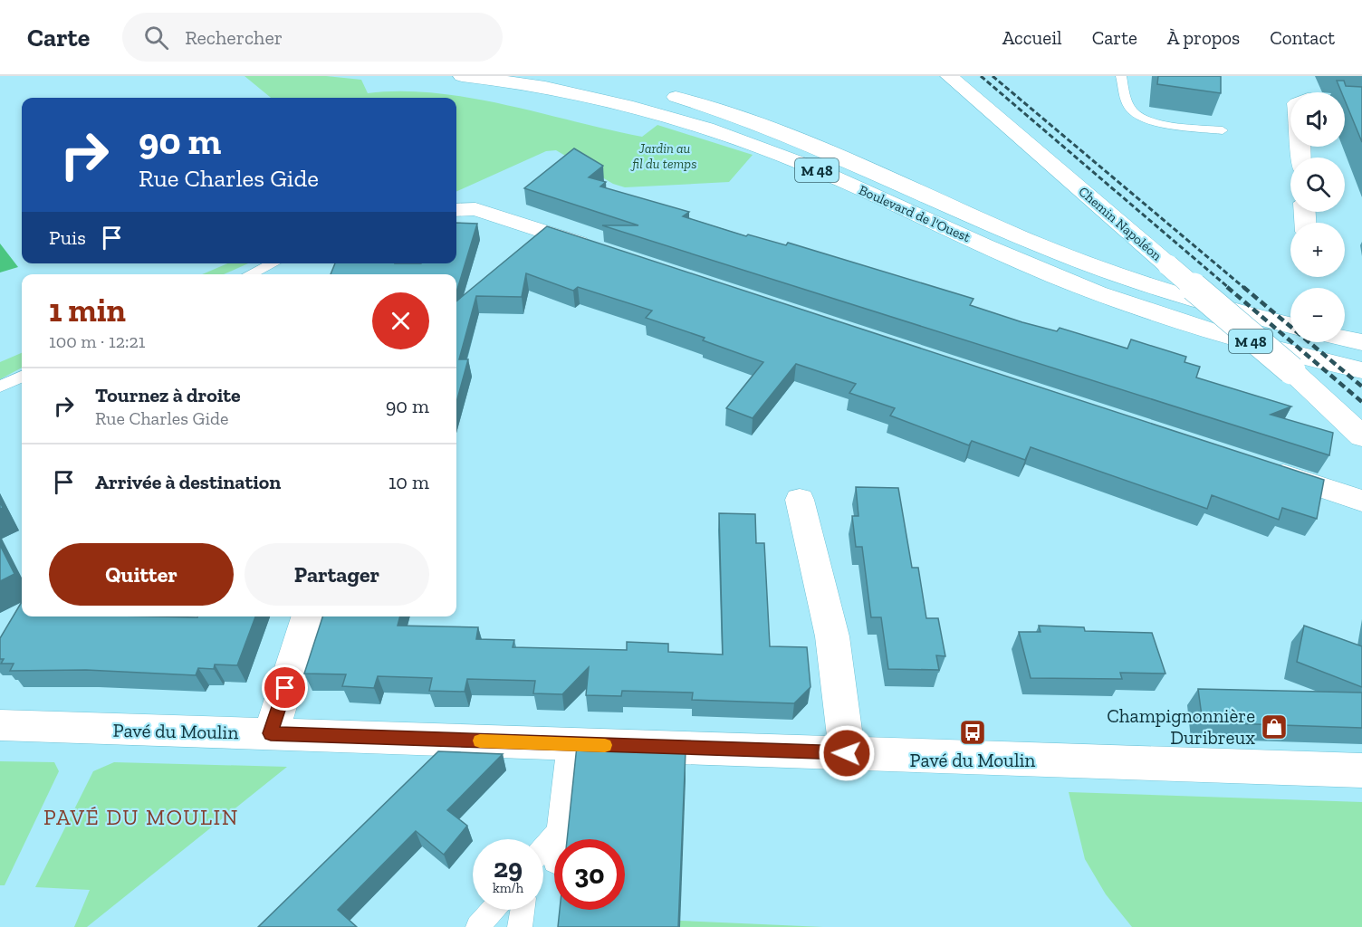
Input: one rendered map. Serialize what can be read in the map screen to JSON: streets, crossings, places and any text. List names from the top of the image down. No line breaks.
{"streets":{"street":["M 48","Boulevard de l'Ouest","Chemin Napoléon","Pavé du Moulin"]},"districts":["PAVÉ DU MOULIN"],"parks":["Jardin au fil du temps"],"places":{"shop":["Champignonnière Duribreux"],"bus stop":["Pavé du Moulin"]},"page":{"header":"Carte","search":"Rechercher","nav":["Accueil","Carte","À propos","Contact"],"map_buttons":["+","−"],"turn":["90 m","Rue Charles Gide"],"then":"Puis","heading":["1 min","100 m · 12:21"],"list":[{"name":"Tournez à droite","note":"Rue Charles Gide","value":"90 m"},{"name":"Arrivée à destination","value":"10 m"}],"buttons":["Quitter","Partager"],"speed":"29 km/h","limit":"30"}}
